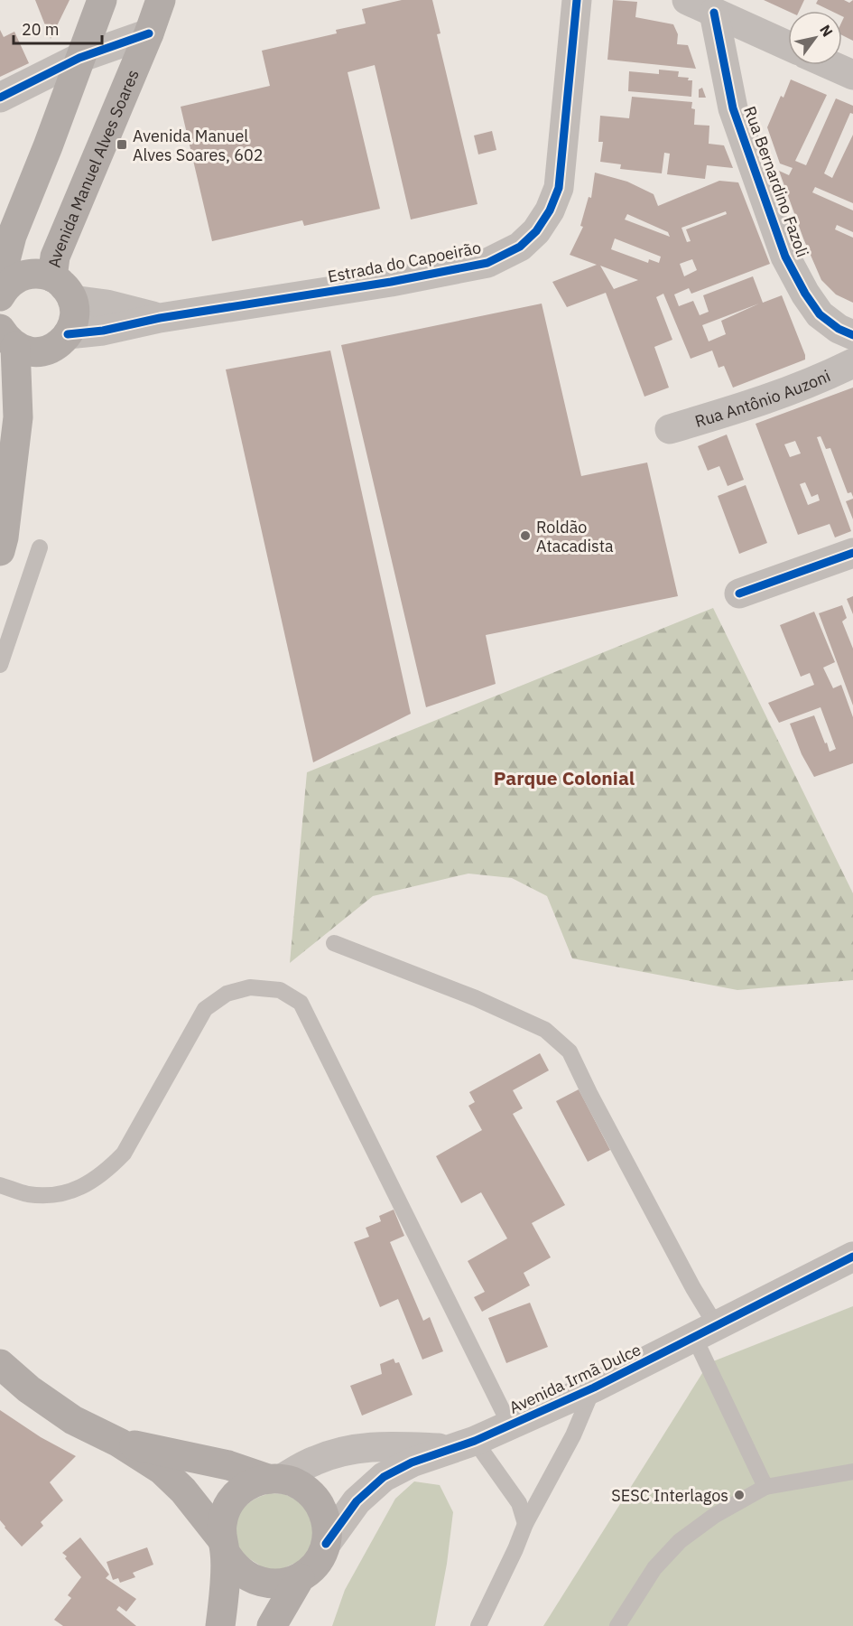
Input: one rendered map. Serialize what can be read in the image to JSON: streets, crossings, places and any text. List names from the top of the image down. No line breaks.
{"streets":{"main road":["Avenida Manuel Alves Soares"],"street":["Rua Bernardino Fazoli","Estrada do Capoeirão","Rua Antônio Auzoni","Avenida Irmã Dulce"]},"districts":["Parque Colonial"],"places":{"transit":["Avenida Manuel Alves Soares, 602"],"other":["Roldão Atacadista","SESC Interlagos"]},"scale_bar":"20 m","north":"top right"}
